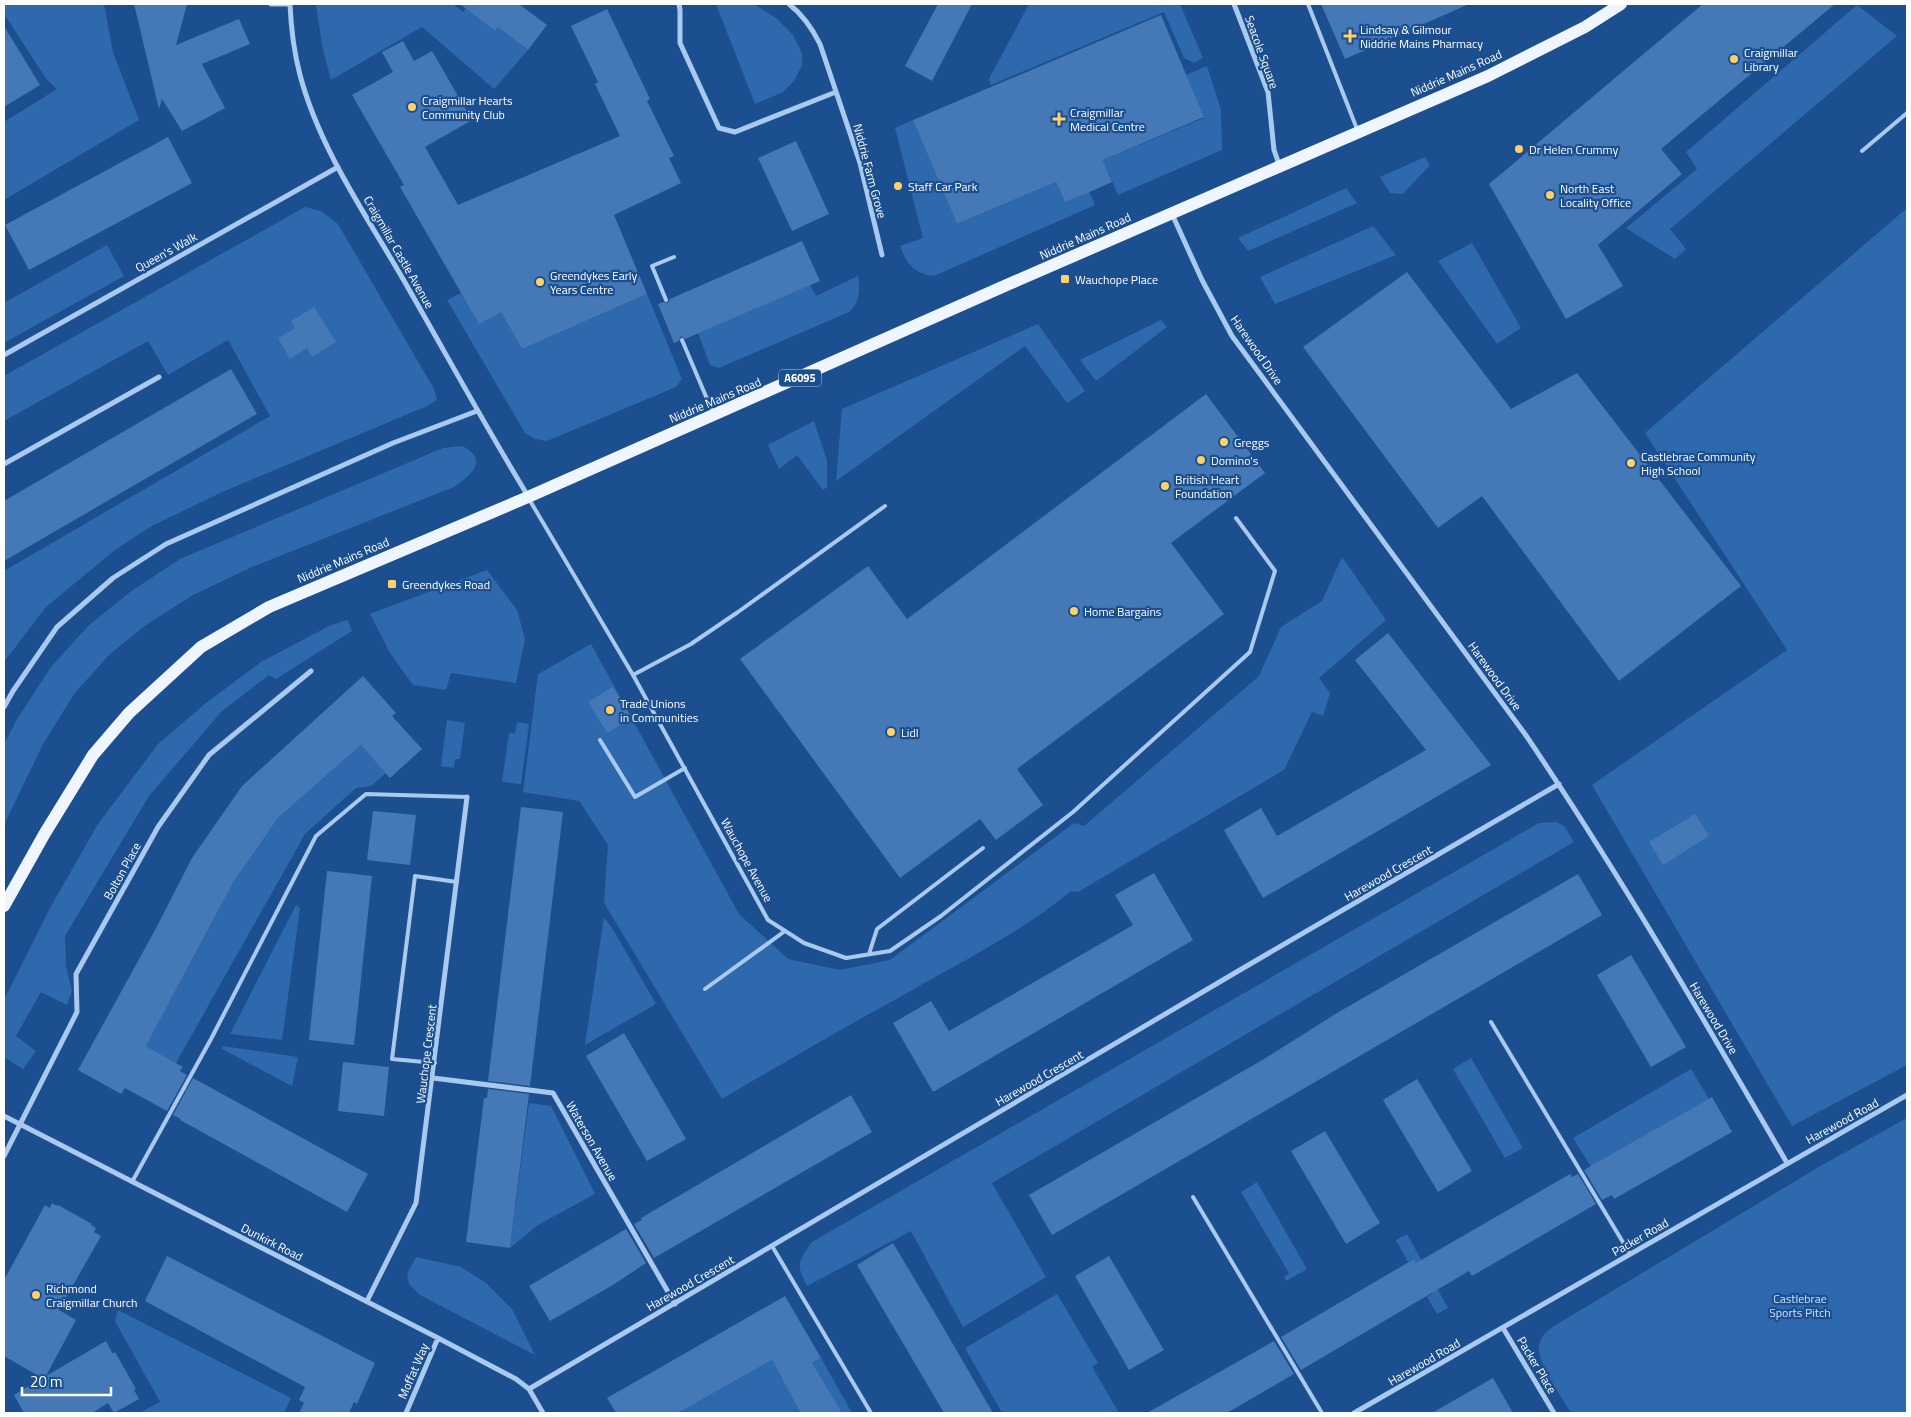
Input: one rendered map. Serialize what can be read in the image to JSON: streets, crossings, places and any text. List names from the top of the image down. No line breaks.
{"streets":{"main road":["Niddrie Mains Road","A6095"],"street":["Seacole Square","Niddrie Farm Grove","Queen's Walk","Craigmillar Castle Avenue","Harewood Drive","Bolton Place","Harewood Crescent","Wauchope Crescent","Harewood Road","Waterson Avenue","Packer Road","Dunkirk Road","Packer Place","Moffat Way"],"lane":["Wauchope Avenue"]},"crossings":[["Seacole Square","Niddrie Mains Road"],["Niddrie Mains Road","Craigmillar Castle Avenue"],["Niddrie Mains Road","Harewood Drive"],["Niddrie Mains Road","Wauchope Avenue"],["Queen's Walk","Craigmillar Castle Avenue"],["Craigmillar Castle Avenue","Wauchope Avenue"],["Harewood Drive","Harewood Crescent"],["Harewood Drive","Harewood Road"],["Harewood Drive","Packer Road"],["Bolton Place","Dunkirk Road"],["Harewood Crescent","Waterson Avenue"],["Harewood Crescent","Dunkirk Road"],["Wauchope Crescent","Waterson Avenue"],["Wauchope Crescent","Dunkirk Road"],["Harewood Road","Packer Road"],["Harewood Road","Packer Place"],["Packer Road","Packer Place"],["Dunkirk Road","Moffat Way"]],"parks":["Castlebrae Sports Pitch"],"places":{"health":["Lindsay & Gilmour Niddrie Mains Pharmacy","Craigmillar Medical Centre"],"other":["Craigmillar Library","Craigmillar Hearts Community Club","Dr Helen Crummy","Staff Car Park","North East Locality Office","Greendykes Early Years Centre","Greggs","Domino's","Castlebrae Community High School","British Heart Foundation","Home Bargains","Trade Unions in Communities","Lidl","Richmond Craigmillar Church"],"transit":["Wauchope Place","Greendykes Road"]},"scale_bar":"20 m"}
